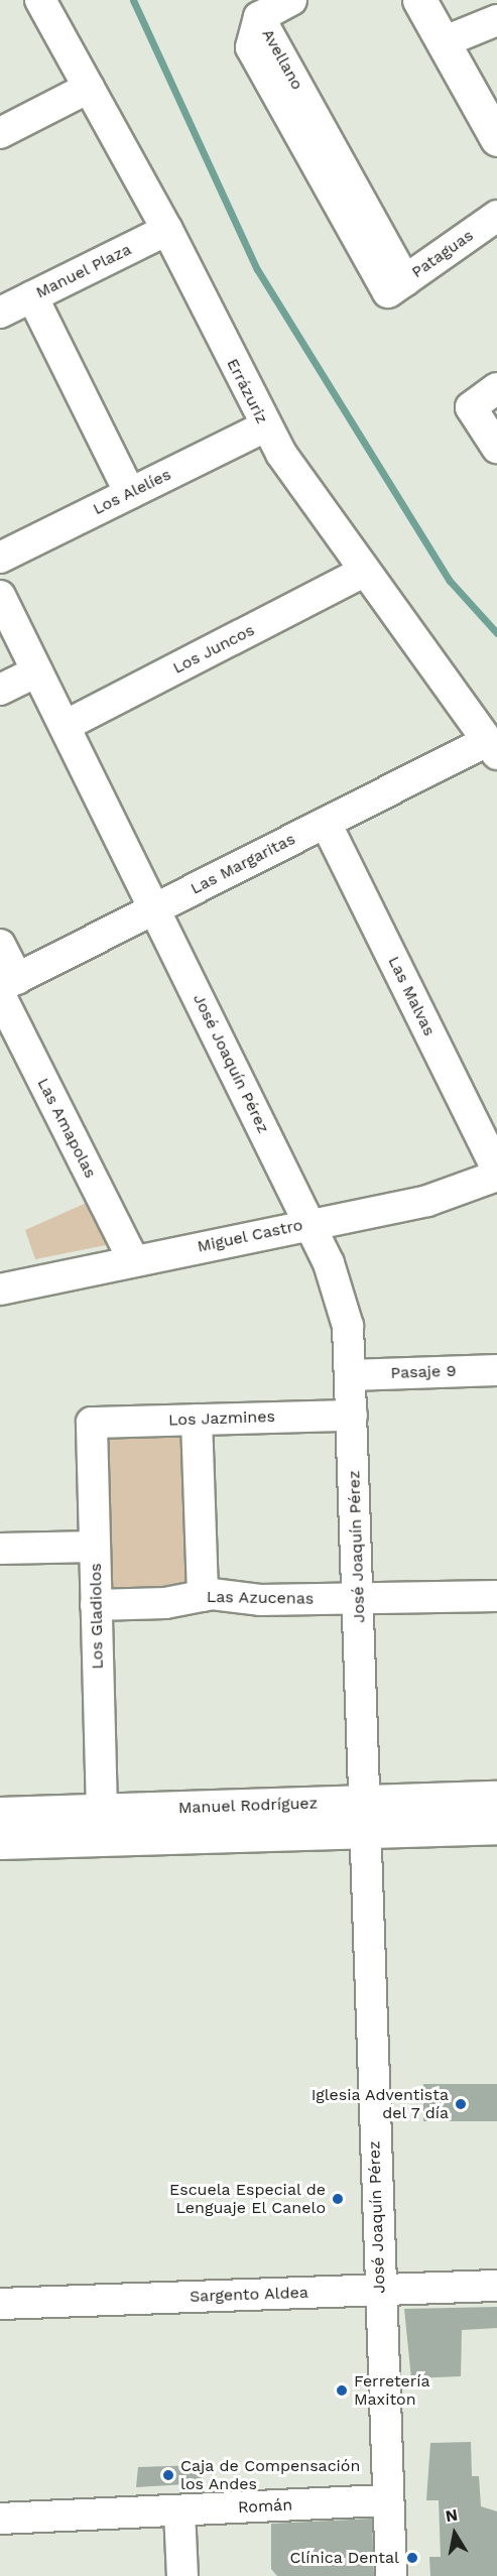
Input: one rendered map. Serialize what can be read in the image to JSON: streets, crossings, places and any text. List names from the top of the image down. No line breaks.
{"streets":{"main road":["Manuel Rodríguez"],"street":["Avellano","Pataguas","Manuel Plaza","Errázuriz","Los Alelíes","Los Juncos","Las Margaritas","Las Malvas","José Joaquín Pérez","Las Amapolas","Miguel Castro","Pasaje 9","Los Jazmines","Las Azucenas","Los Gladiolos","Sargento Aldea","Román"]},"crossings":[["Avellano","Pataguas"],["Manuel Plaza","Errázuriz"],["Errázuriz","Los Alelíes"],["Errázuriz","Los Juncos"],["Errázuriz","Las Margaritas"],["Los Juncos","José Joaquín Pérez"],["Las Margaritas","Las Malvas"],["Las Margaritas","José Joaquín Pérez"],["Las Margaritas","Las Amapolas"],["José Joaquín Pérez","Miguel Castro"],["José Joaquín Pérez","Pasaje 9"],["José Joaquín Pérez","Los Jazmines"],["José Joaquín Pérez","Las Azucenas"],["José Joaquín Pérez","Manuel Rodríguez"],["José Joaquín Pérez","Sargento Aldea"],["José Joaquín Pérez","Román"],["Las Amapolas","Miguel Castro"],["Los Jazmines","Los Gladiolos"],["Las Azucenas","Los Gladiolos"],["Los Gladiolos","Manuel Rodríguez"]],"places":["Iglesia Adventista del 7 día","Escuela Especial de Lenguaje El Canelo","Ferretería Maxiton","Caja de Compensación los Andes","Clínica Dental"],"north":"top"}
